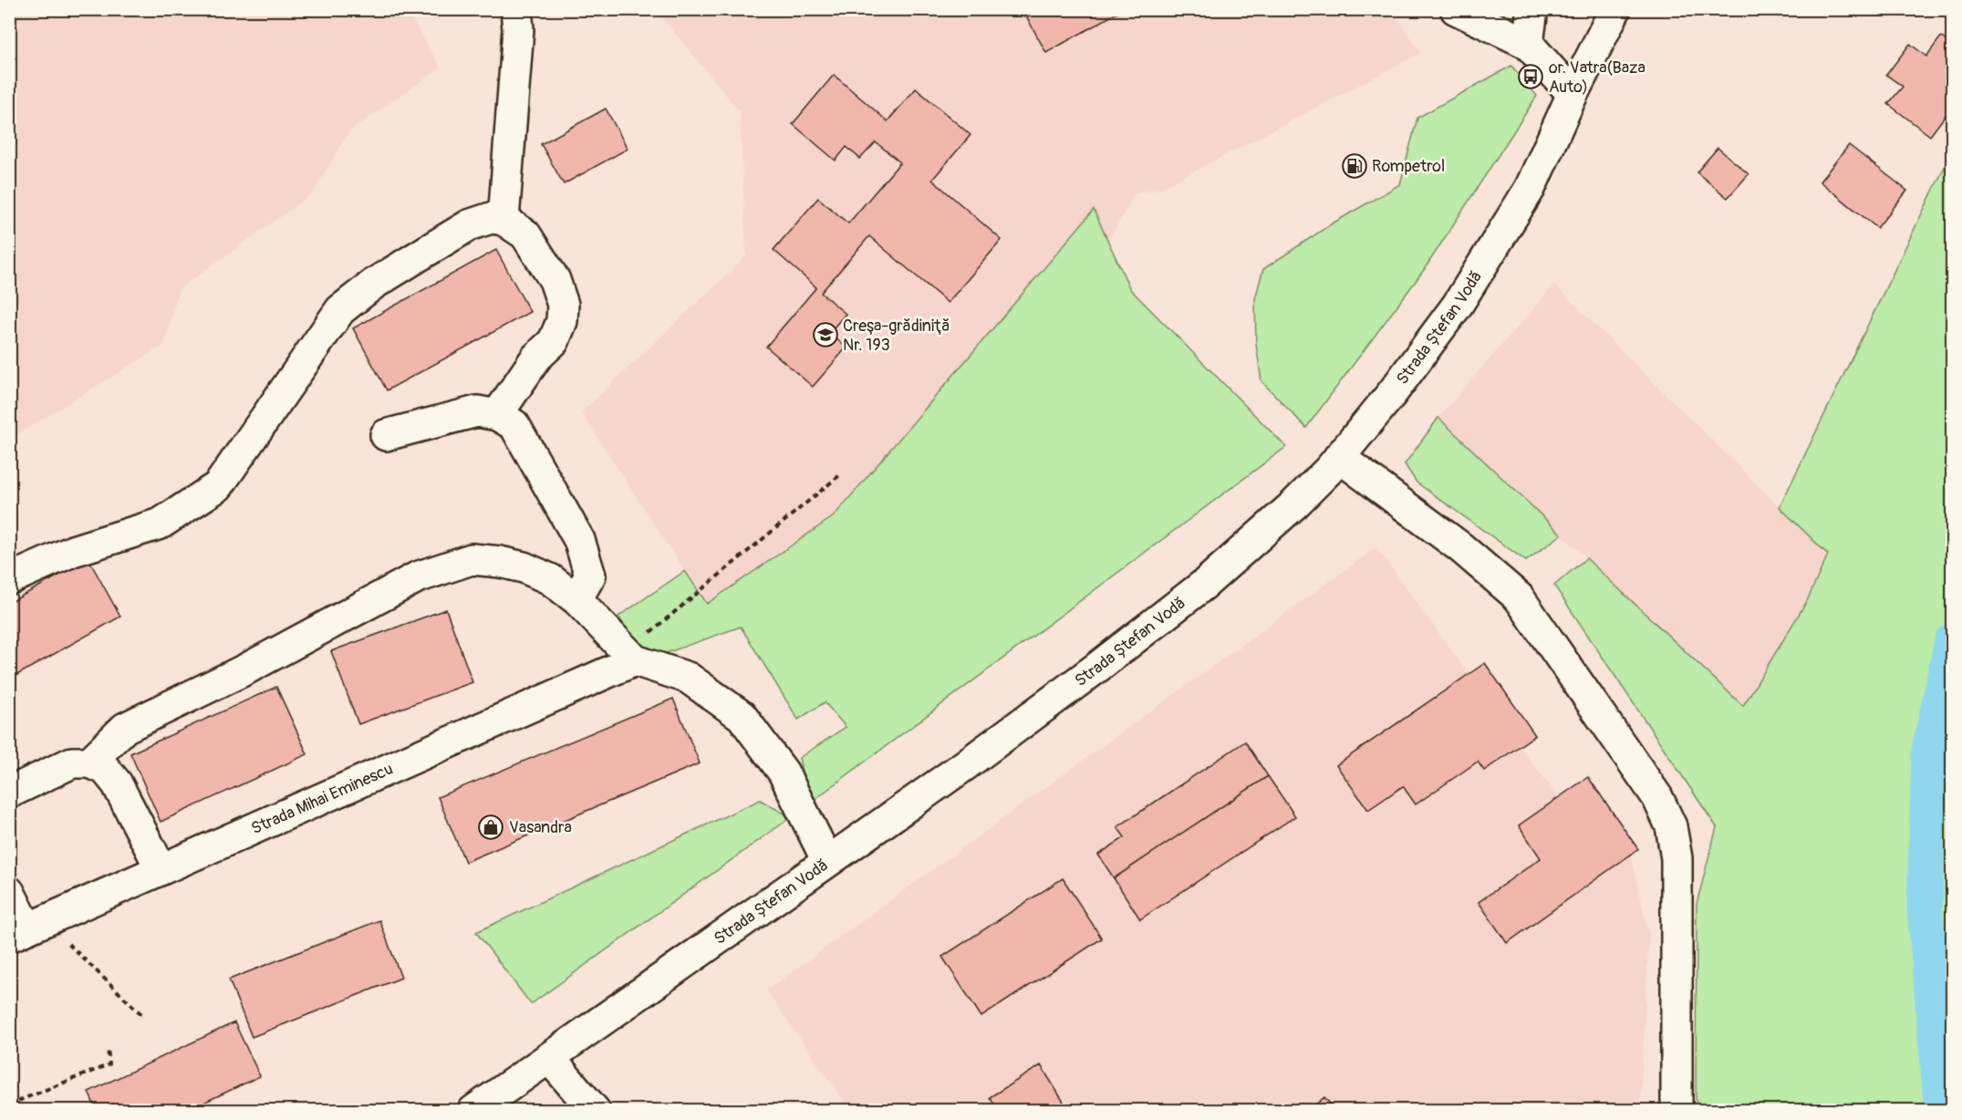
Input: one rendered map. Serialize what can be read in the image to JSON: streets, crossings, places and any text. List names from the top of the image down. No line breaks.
{"streets":{"main road":["Strada Ștefan Vodă","Strada Mihai Eminescu"]},"places":{"bus stop":["or. Vatra(Baza Auto)"],"fuel station":["Rompetrol"],"school or university":["Creşa-grădiniţă Nr. 193"],"shop":["Vasandra"]}}
